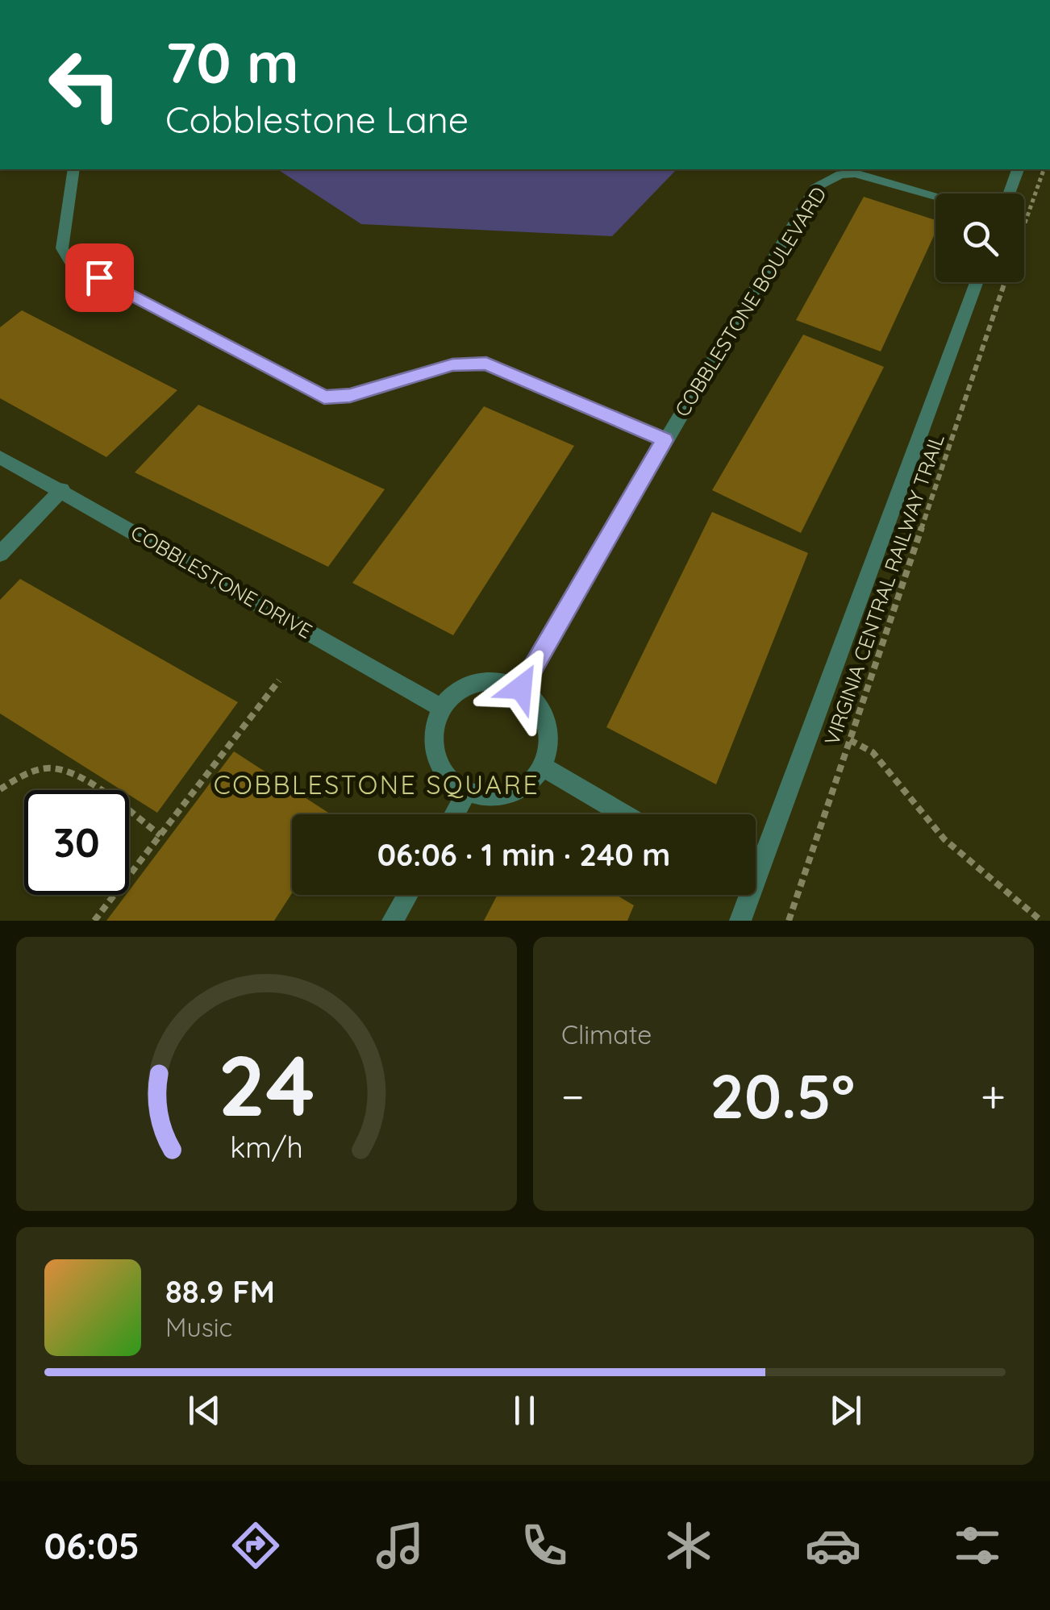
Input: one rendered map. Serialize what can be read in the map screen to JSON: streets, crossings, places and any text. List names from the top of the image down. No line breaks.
{"streets":{"street":["COBBLESTONE BOULEVARD","COBBLESTONE DRIVE"],"path":["VIRGINIA CENTRAL RAILWAY TRAIL"]},"crossings":[["COBBLESTONE BOULEVARD","COBBLESTONE DRIVE"]],"districts":["COBBLESTONE SQUARE"],"page":{"turn":["70 m","Cobblestone Lane"],"limit":"30","trip":"06:06 · 1 min · 240 m","tile":"Climate","heat":["−","20.5°","+"],"song":["88.9 FM","Music"],"tabs":"06:05","gauge":["24","km/h"]}}
